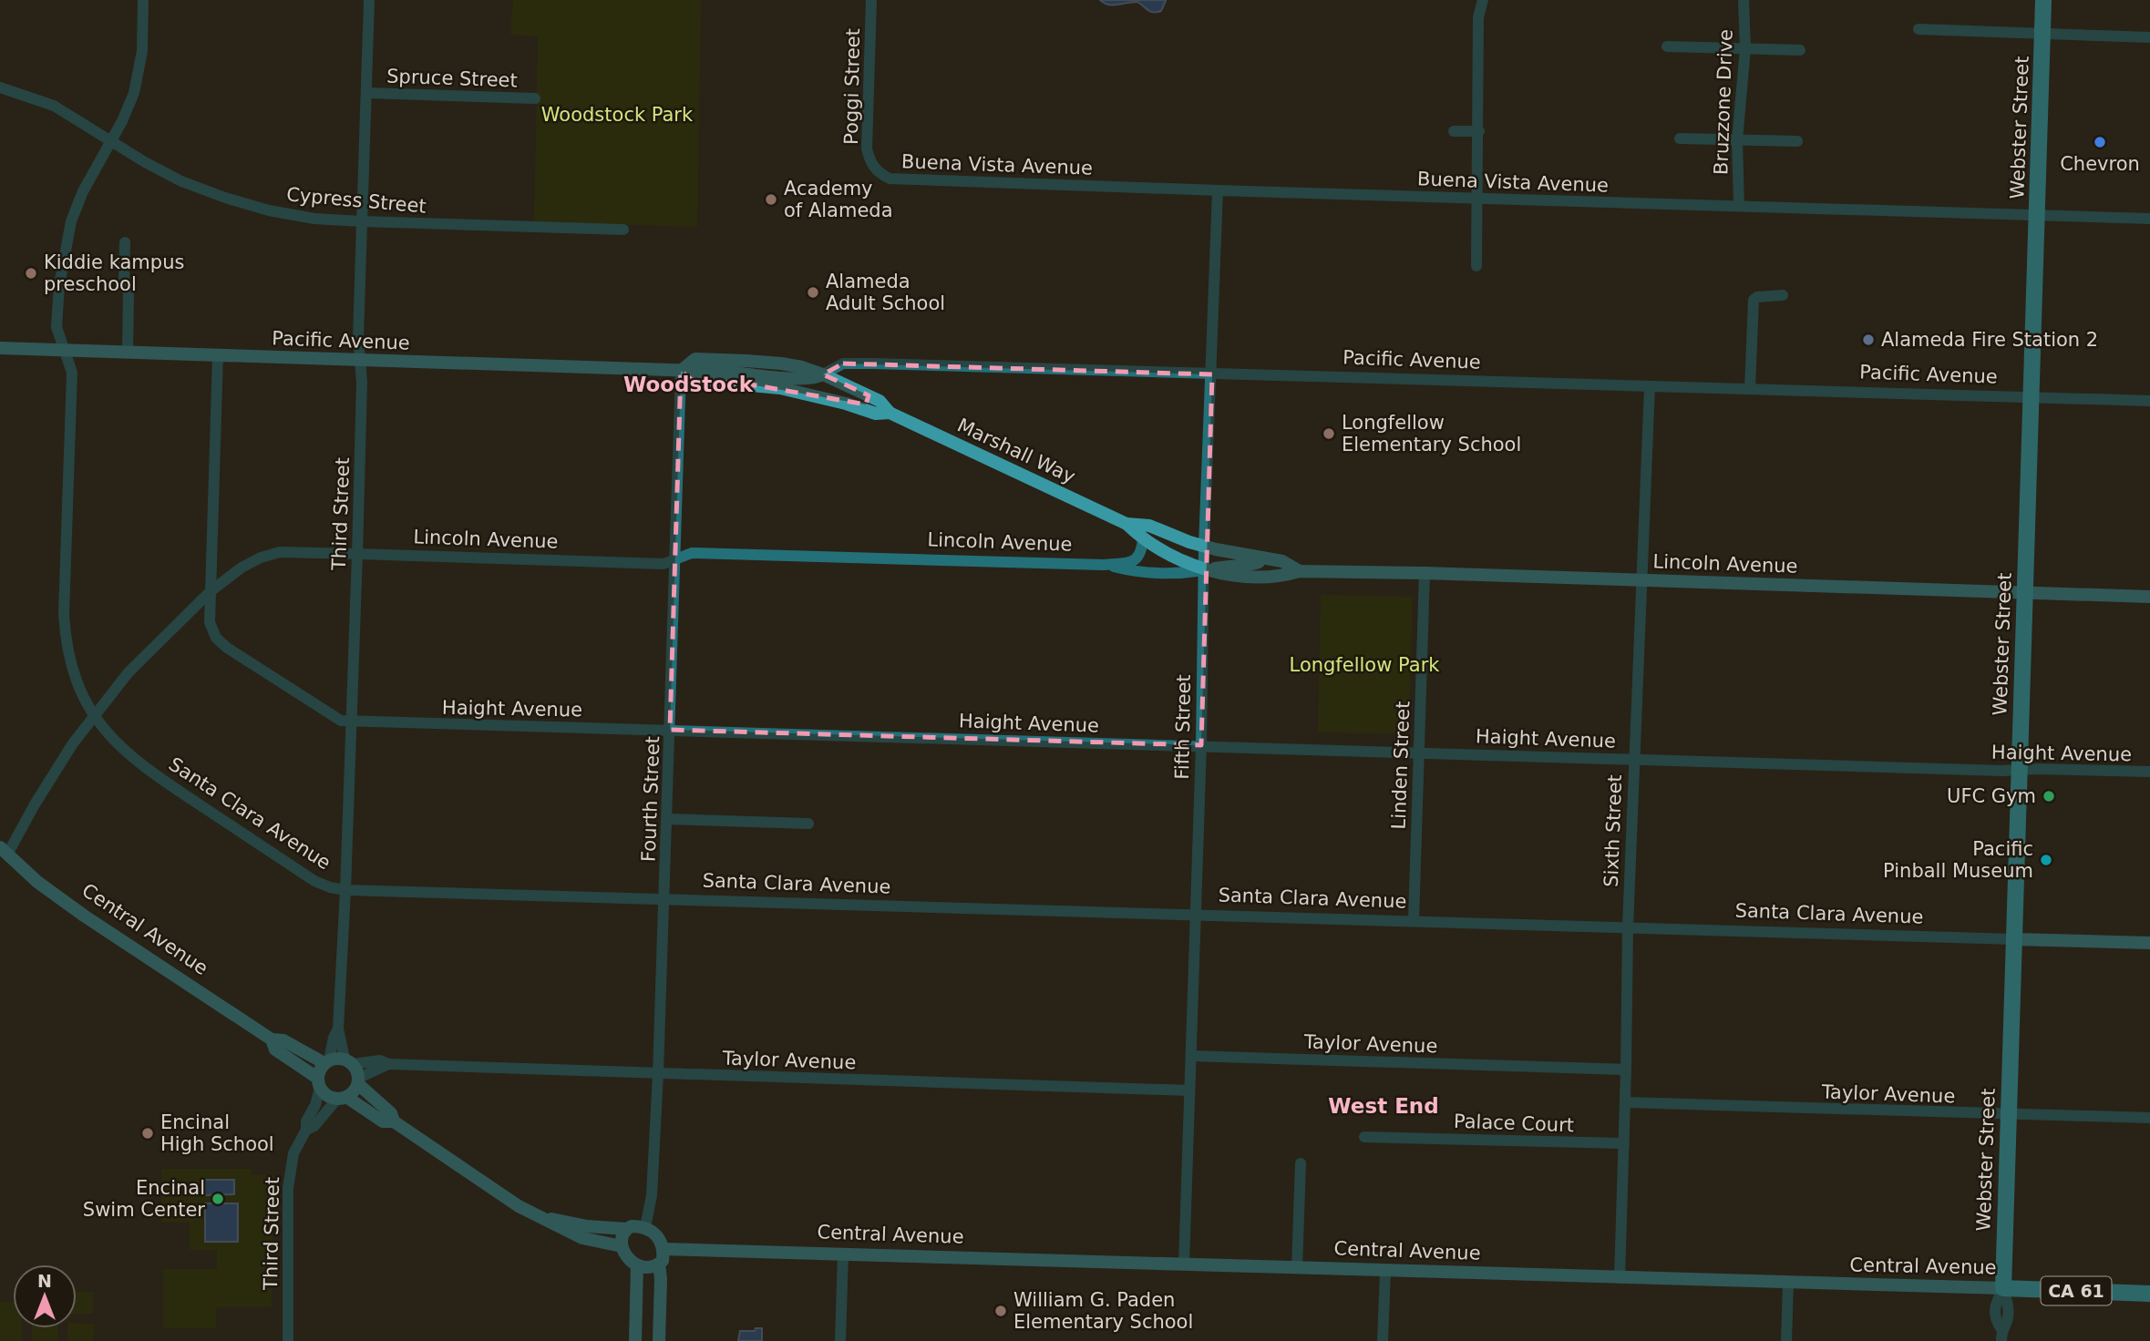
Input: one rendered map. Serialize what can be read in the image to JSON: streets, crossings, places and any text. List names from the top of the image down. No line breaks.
{"streets":{"main road":["Webster Street","Central Avenue","CA 61"],"street":["Spruce Street","Poggi Street","Bruzzone Drive","Buena Vista Avenue","Cypress Street","Pacific Avenue","Marshall Way","Third Street","Lincoln Avenue","Haight Avenue","Fifth Street","Linden Street","Fourth Street","Santa Clara Avenue","Sixth Street","Taylor Avenue","Palace Court"]},"crossings":[["Spruce Street","Third Street"],["Poggi Street","Buena Vista Avenue"],["Bruzzone Drive","Buena Vista Avenue"],["Webster Street","Buena Vista Avenue"],["Webster Street","Pacific Avenue"],["Webster Street","Lincoln Avenue"],["Webster Street","Haight Avenue"],["Webster Street","Santa Clara Avenue"],["Webster Street","Central Avenue"],["Webster Street","Taylor Avenue"],["Buena Vista Avenue","Fifth Street"],["Cypress Street","Third Street"],["Cypress Street","Santa Clara Avenue"],["Pacific Avenue","Marshall Way"],["Pacific Avenue","Third Street"],["Pacific Avenue","Haight Avenue"],["Pacific Avenue","Fifth Street"],["Pacific Avenue","Fourth Street"],["Pacific Avenue","Santa Clara Avenue"],["Pacific Avenue","Sixth Street"],["Marshall Way","Lincoln Avenue"],["Marshall Way","Fifth Street"],["Third Street","Lincoln Avenue"],["Third Street","Haight Avenue"],["Third Street","Santa Clara Avenue"],["Third Street","Central Avenue"],["Third Street","Taylor Avenue"],["Lincoln Avenue","Haight Avenue"],["Lincoln Avenue","Fifth Street"],["Lincoln Avenue","Linden Street"],["Lincoln Avenue","Fourth Street"],["Lincoln Avenue","Santa Clara Avenue"],["Lincoln Avenue","Sixth Street"],["Lincoln Avenue","Central Avenue"],["Haight Avenue","Fifth Street"],["Haight Avenue","Linden Street"],["Haight Avenue","Fourth Street"],["Haight Avenue","Sixth Street"],["Fifth Street","Santa Clara Avenue"],["Fifth Street","Central Avenue"],["Fifth Street","Taylor Avenue"],["Linden Street","Santa Clara Avenue"],["Fourth Street","Santa Clara Avenue"],["Fourth Street","Central Avenue"],["Fourth Street","Taylor Avenue"],["Santa Clara Avenue","Sixth Street"],["Sixth Street","Central Avenue"],["Sixth Street","Taylor Avenue"],["Sixth Street","Palace Court"],["Central Avenue","Taylor Avenue"]],"districts":["Woodstock","West End"],"parks":["Woodstock Park","Longfellow Park"],"places":["Chevron","Academy of Alameda","Kiddie kampus preschool","Alameda Adult School","Alameda Fire Station 2","Longfellow Elementary School","UFC Gym","Pacific Pinball Museum","Encinal High School","Encinal Swim Center","William G. Paden Elementary School"],"north":"top"}
